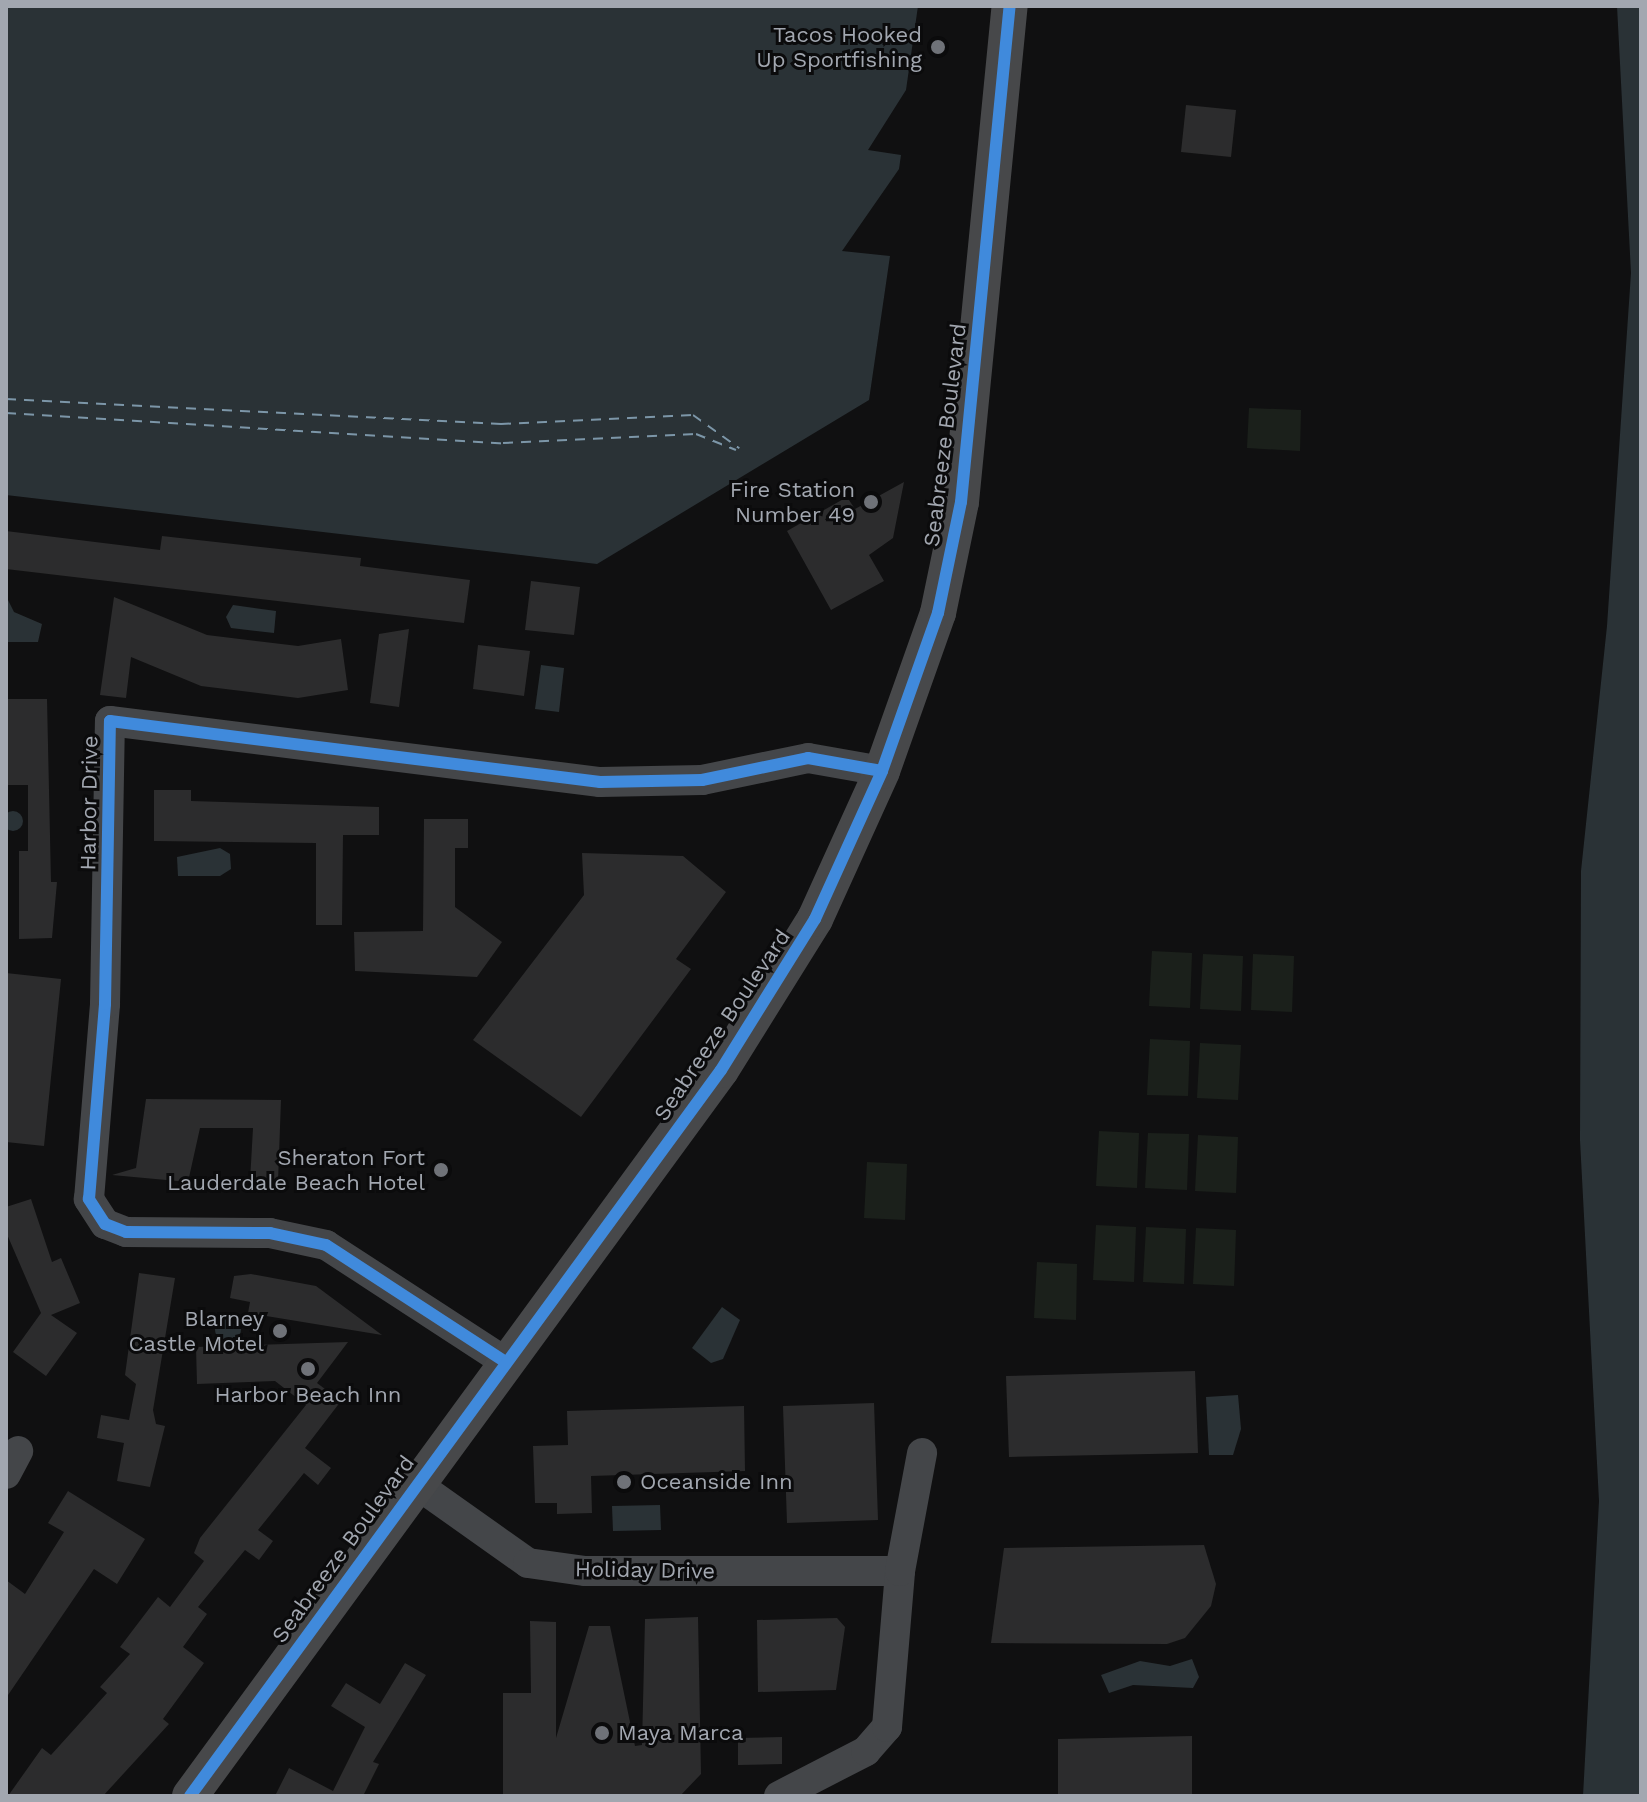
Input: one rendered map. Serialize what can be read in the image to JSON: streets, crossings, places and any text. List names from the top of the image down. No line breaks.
{"streets":{"main road":["Seabreeze Boulevard"],"street":["Harbor Drive","Holiday Drive"]},"crossings":[["Seabreeze Boulevard","Harbor Drive"],["Seabreeze Boulevard","Holiday Drive"]],"places":["Tacos Hooked Up Sportfishing","Fire Station Number 49","Sheraton Fort Lauderdale Beach Hotel","Blarney Castle Motel","Harbor Beach Inn","Oceanside Inn","Maya Marca"]}
